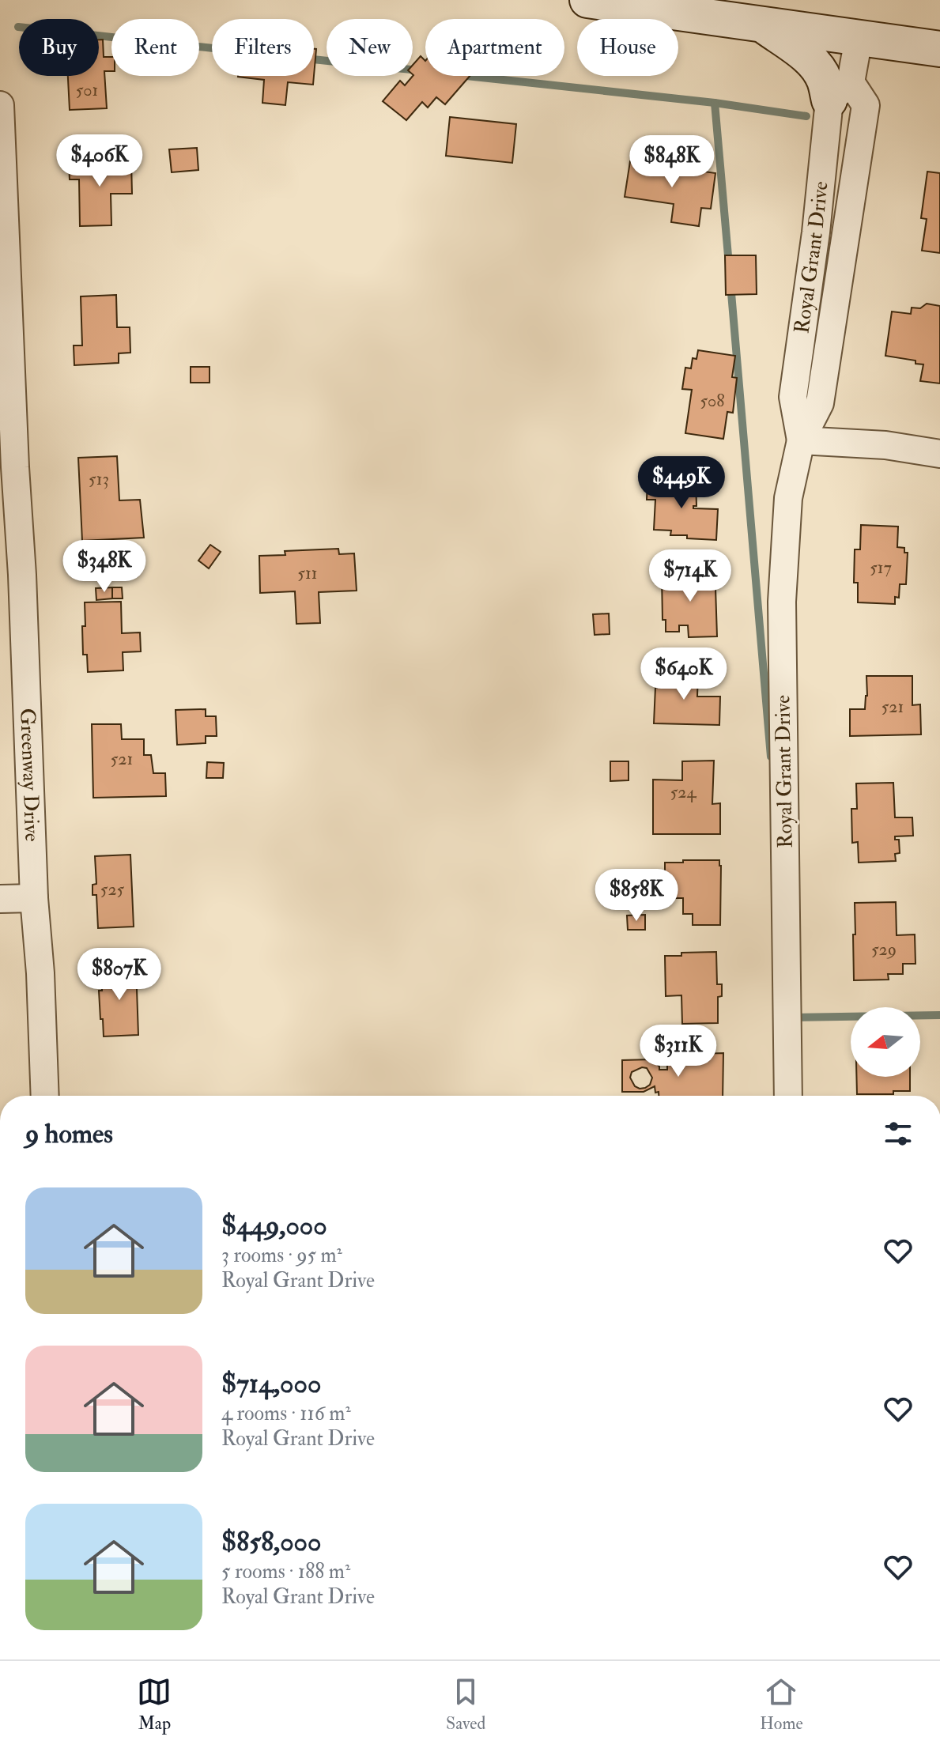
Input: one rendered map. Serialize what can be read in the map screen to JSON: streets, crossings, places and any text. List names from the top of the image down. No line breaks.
{"streets":{"street":["Royal Grant Drive","Greenway Drive"]},"house_numbers":["501","508","513","517","511","521","521","524","525","529"],"north":"left","page":{"chip":["Buy","Rent","Filters","New","Apartment","House"],"price":["$406K","$848K","$449K","$348K","$714K","$640K","$858K","$807K","$311K"],"heading":"9 homes","list":[{"name":"$449,000","note":"3 rooms · 95 m² · Royal Grant Drive"},{"name":"$714,000","note":"4 rooms · 116 m² · Royal Grant Drive"},{"name":"$858,000","note":"5 rooms · 188 m² · Royal Grant Drive"}],"tabs":["Map","Saved","Home"]}}
